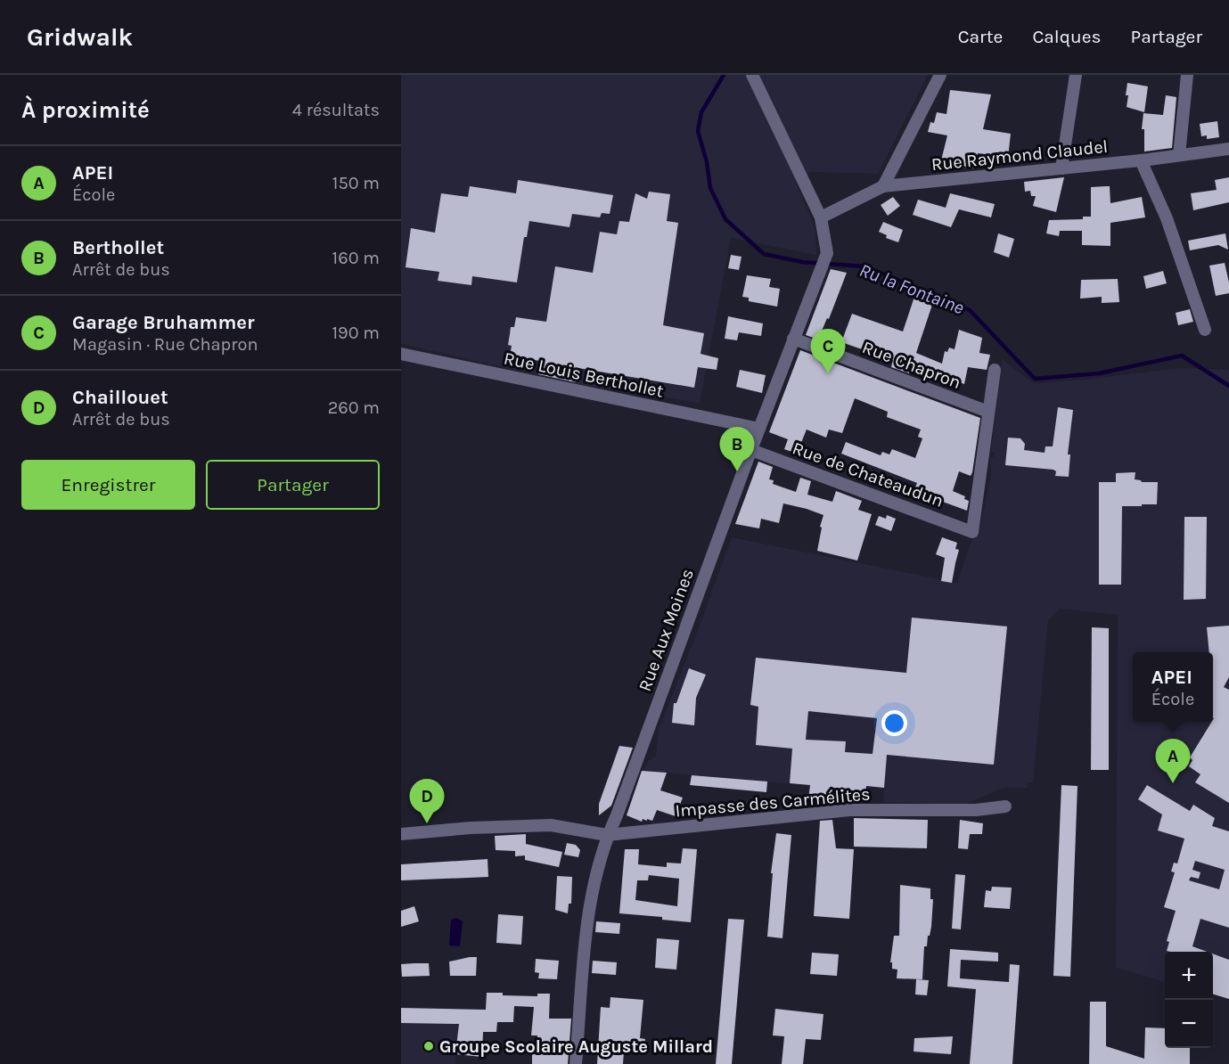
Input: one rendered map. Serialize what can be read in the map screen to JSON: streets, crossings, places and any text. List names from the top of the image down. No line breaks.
{"streets":{"street":["Rue Raymond Claudel","Rue Chapron","Rue Louis Berthollet","Rue de Chateaudun","Rue Aux Moines","Impasse des Carmélites"]},"crossings":[["Rue Raymond Claudel","Rue Aux Moines"],["Rue Chapron","Rue de Chateaudun"],["Rue Chapron","Rue Aux Moines"],["Rue Louis Berthollet","Rue Aux Moines"],["Rue de Chateaudun","Rue Aux Moines"],["Rue Aux Moines","Impasse des Carmélites"]],"water":["Ru la Fontaine"],"places":["Groupe Scolaire Auguste Millard"],"page":{"header":"Gridwalk","nav":["Carte","Calques","Partager"],"heading":["À proximité","4 résultats"],"list":[{"mark":"A","name":"APEI","note":"École","value":"150 m"},{"mark":"B","name":"Berthollet","note":"Arrêt de bus","value":"160 m"},{"mark":"C","name":"Garage Bruhammer","note":"Magasin · Rue Chapron","value":"190 m"},{"mark":"D","name":"Chaillouet","note":"Arrêt de bus","value":"260 m"}],"pins":["C","B","A","D"],"buttons":["Enregistrer","Partager"],"popup":["APEI","École"],"map_buttons":["+","−"]}}
